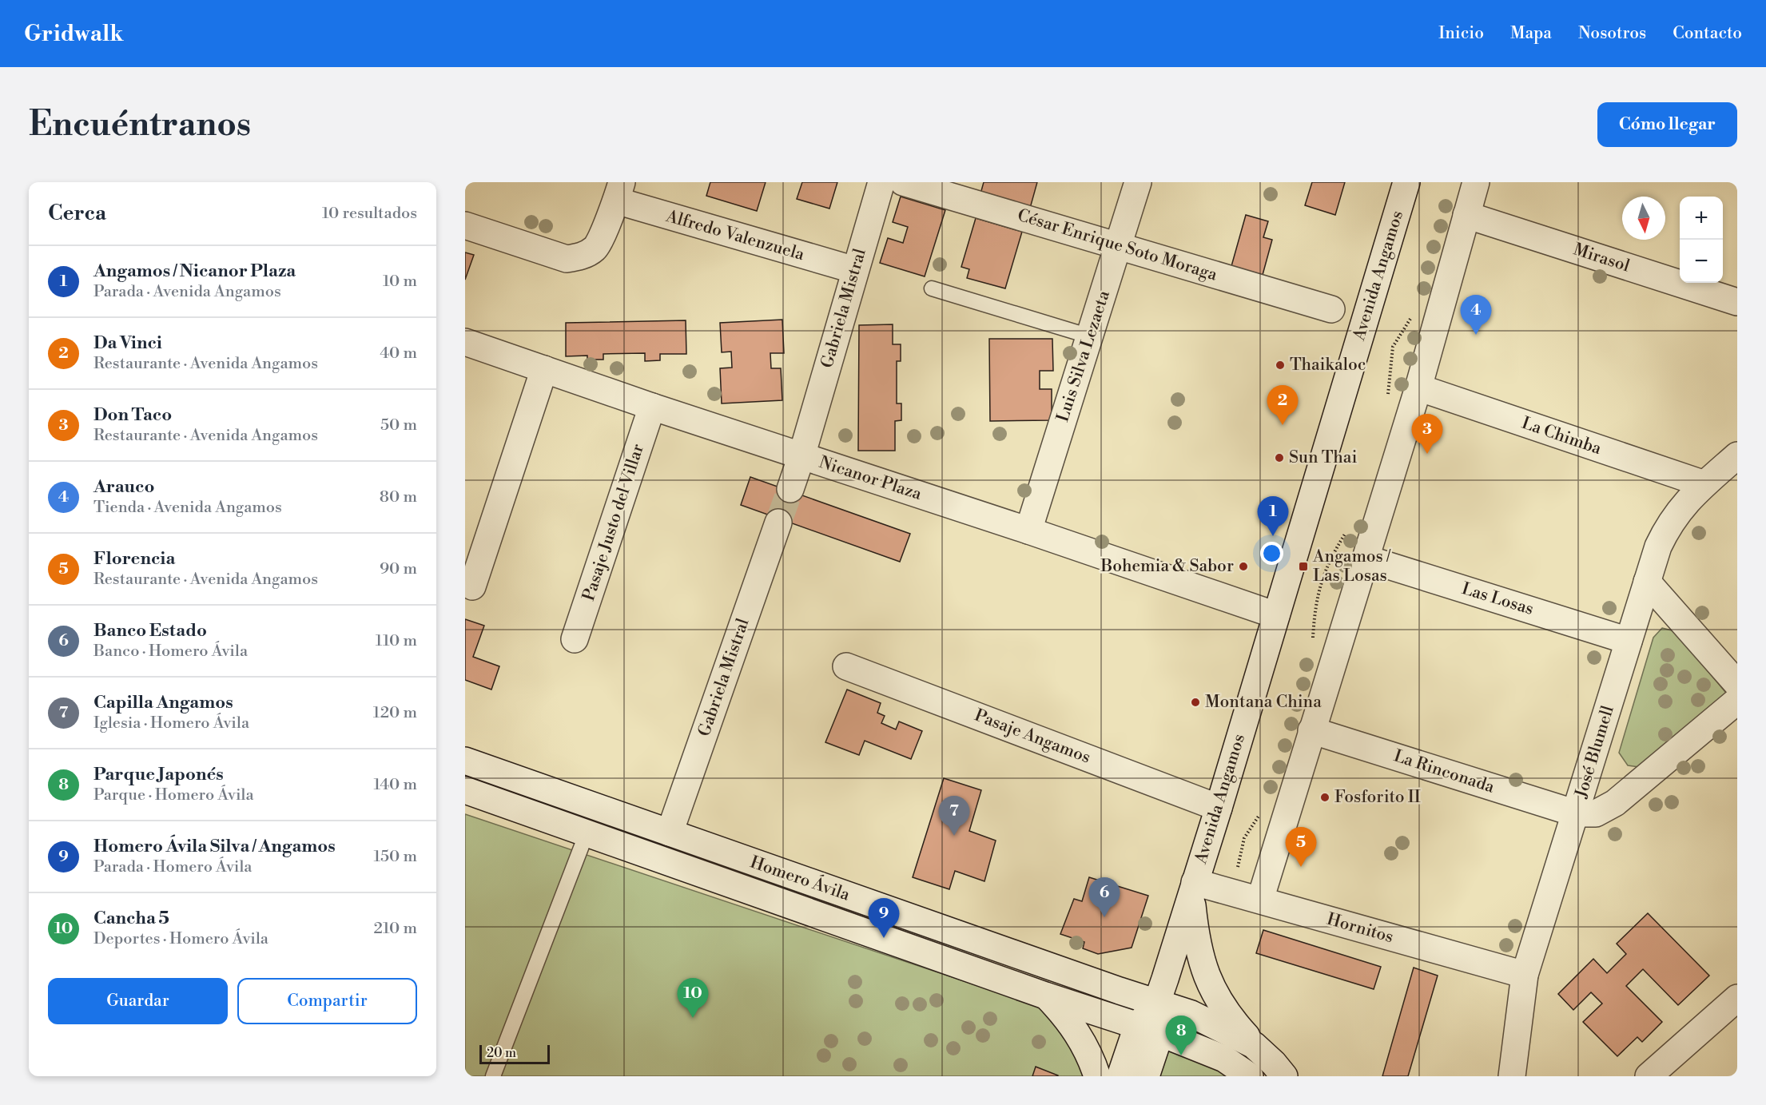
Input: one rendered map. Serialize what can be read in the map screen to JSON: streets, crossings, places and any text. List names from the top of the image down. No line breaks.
{"streets":{"street":["Alfredo Valenzuela","César Enrique Soto Moraga","Mirasol","Avenida Angamos","Gabriela Mistral","Luis Silva Lezaeta","La Chimba","Nicanor Plaza","Pasaje Justo del Villar","Las Losas","Pasaje Angamos","José Blumell","La Rinconada","Homero Ávila","Hornitos"]},"crossings":[["Alfredo Valenzuela","Gabriela Mistral"],["César Enrique Soto Moraga","Luis Silva Lezaeta"],["Avenida Angamos","Nicanor Plaza"],["Avenida Angamos","Pasaje Angamos"],["Avenida Angamos","Homero Ávila"],["Avenida Angamos","Hornitos"],["Gabriela Mistral","Nicanor Plaza"],["Gabriela Mistral","Homero Ávila"],["Luis Silva Lezaeta","Nicanor Plaza"],["La Chimba","José Blumell"],["Nicanor Plaza","Pasaje Justo del Villar"],["Las Losas","José Blumell"],["José Blumell","La Rinconada"],["José Blumell","Hornitos"]],"places":{"other":["Thaikaloc","Sun Thai","Bohemia & Sabor","Montana China","Fosforito II"],"transit":["Angamos / Las Losas"]},"scale_bar":"20 m","north":"bottom","page":{"header":"Gridwalk","nav":["Inicio","Mapa","Nosotros","Contacto"],"buttons":["Cómo llegar",["Guardar","Compartir"]],"title":"Encuéntranos","heading":["Cerca","10 resultados"],"map_buttons":["+","−"],"list":[{"mark":"1","name":"Angamos / Nicanor Plaza","note":"Parada · Avenida Angamos","value":"10 m"},{"mark":"2","name":"Da Vinci","note":"Restaurante · Avenida Angamos","value":"40 m"},{"mark":"3","name":"Don Taco","note":"Restaurante · Avenida Angamos","value":"50 m"},{"mark":"4","name":"Arauco","note":"Tienda · Avenida Angamos","value":"80 m"},{"mark":"5","name":"Florencia","note":"Restaurante · Avenida Angamos","value":"90 m"},{"mark":"6","name":"Banco Estado","note":"Banco · Homero Ávila","value":"110 m"},{"mark":"7","name":"Capilla Angamos","note":"Iglesia · Homero Ávila","value":"120 m"},{"mark":"8","name":"Parque Japonés","note":"Parque · Homero Ávila","value":"140 m"},{"mark":"9","name":"Homero Ávila Silva / Angamos","note":"Parada · Homero Ávila","value":"150 m"},{"mark":"10","name":"Cancha 5","note":"Deportes · Homero Ávila","value":"210 m"}],"pins":["4","2","3","1","7","5","6","9","10","8"],"scale":"20 m"}}
